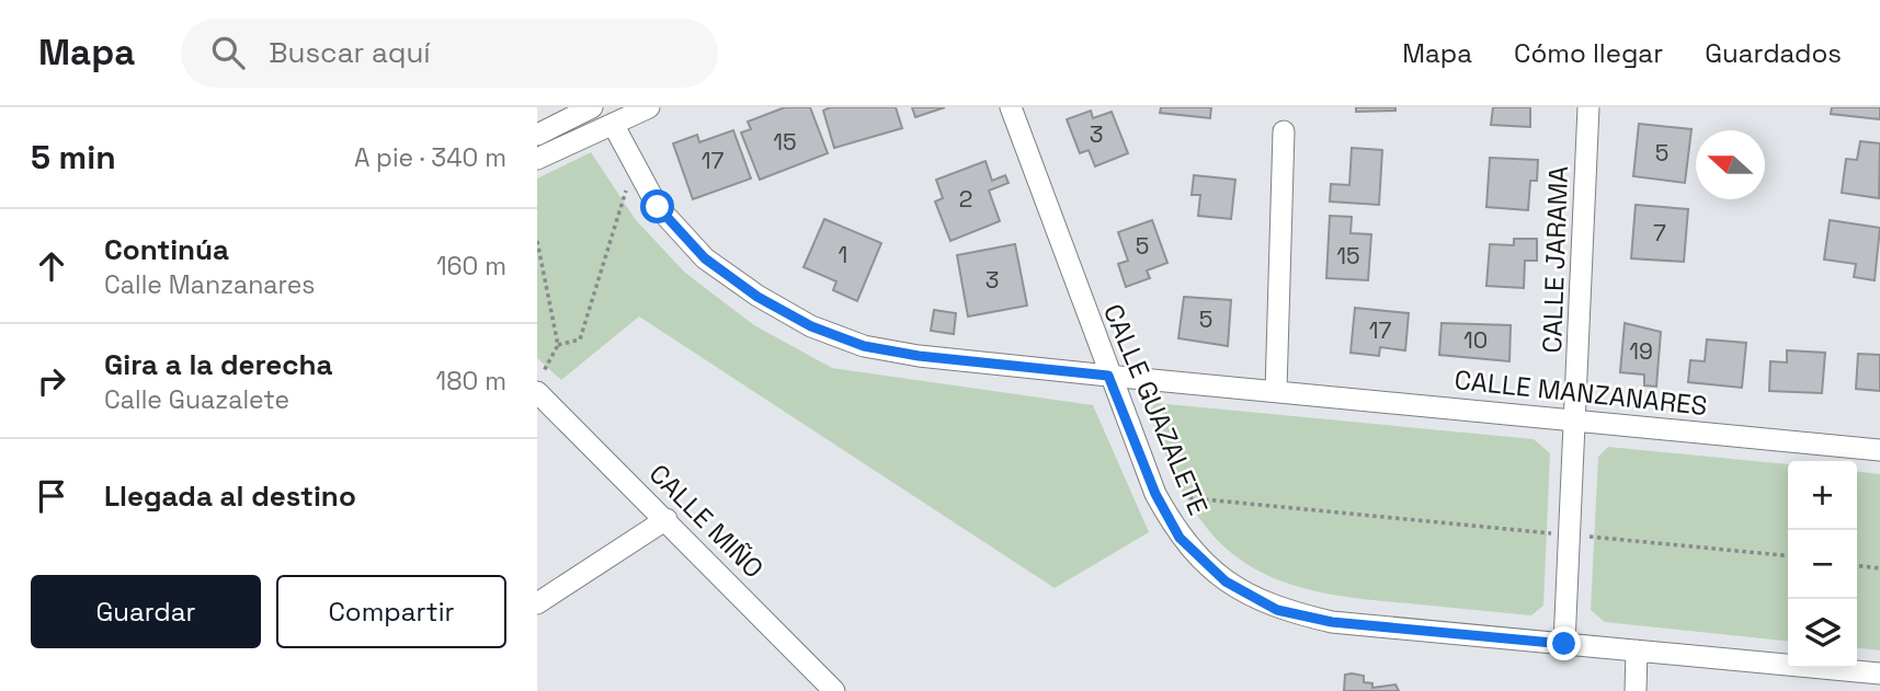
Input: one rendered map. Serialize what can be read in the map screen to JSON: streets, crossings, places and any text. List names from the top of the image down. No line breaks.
{"streets":{"street":["CALLE JARAMA","CALLE MANZANARES","CALLE GUAZALETE","CALLE MIÑO"]},"crossings":[["CALLE JARAMA","CALLE MANZANARES"],["CALLE JARAMA","CALLE GUAZALETE"],["CALLE MANZANARES","CALLE GUAZALETE"]],"house_numbers":["3","15","5","17","2","7","5","1","15","3","5","17","10","19"],"north":"left","page":{"header":"Mapa","search":"Buscar aquí","nav":["Mapa","Cómo llegar","Guardados"],"heading":["5 min","A pie · 340 m"],"list":[["Continúa","Calle Manzanares","160 m"],["Gira a la derecha","Calle Guazalete","180 m"],"Llegada al destino"],"map_buttons":["+","−"],"buttons":["Guardar","Compartir"]}}
